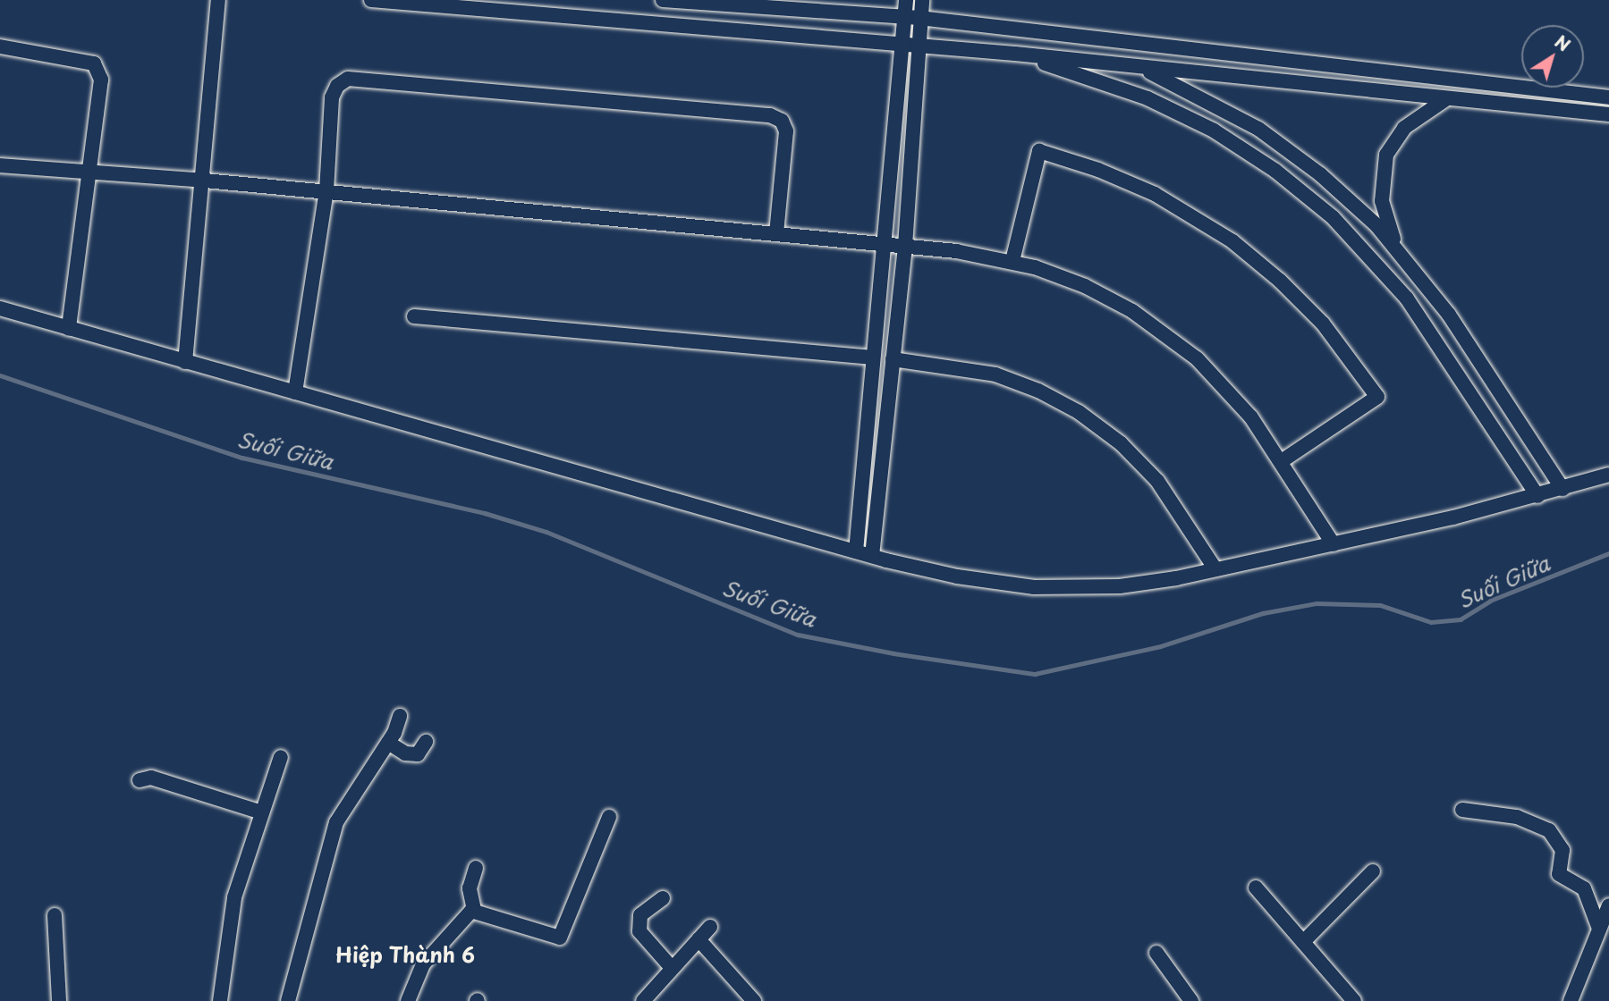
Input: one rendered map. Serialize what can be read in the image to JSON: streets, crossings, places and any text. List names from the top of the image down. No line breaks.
{"districts":["Hiệp Thành 6"],"water":["Suối Giữa"],"north":"top right"}
